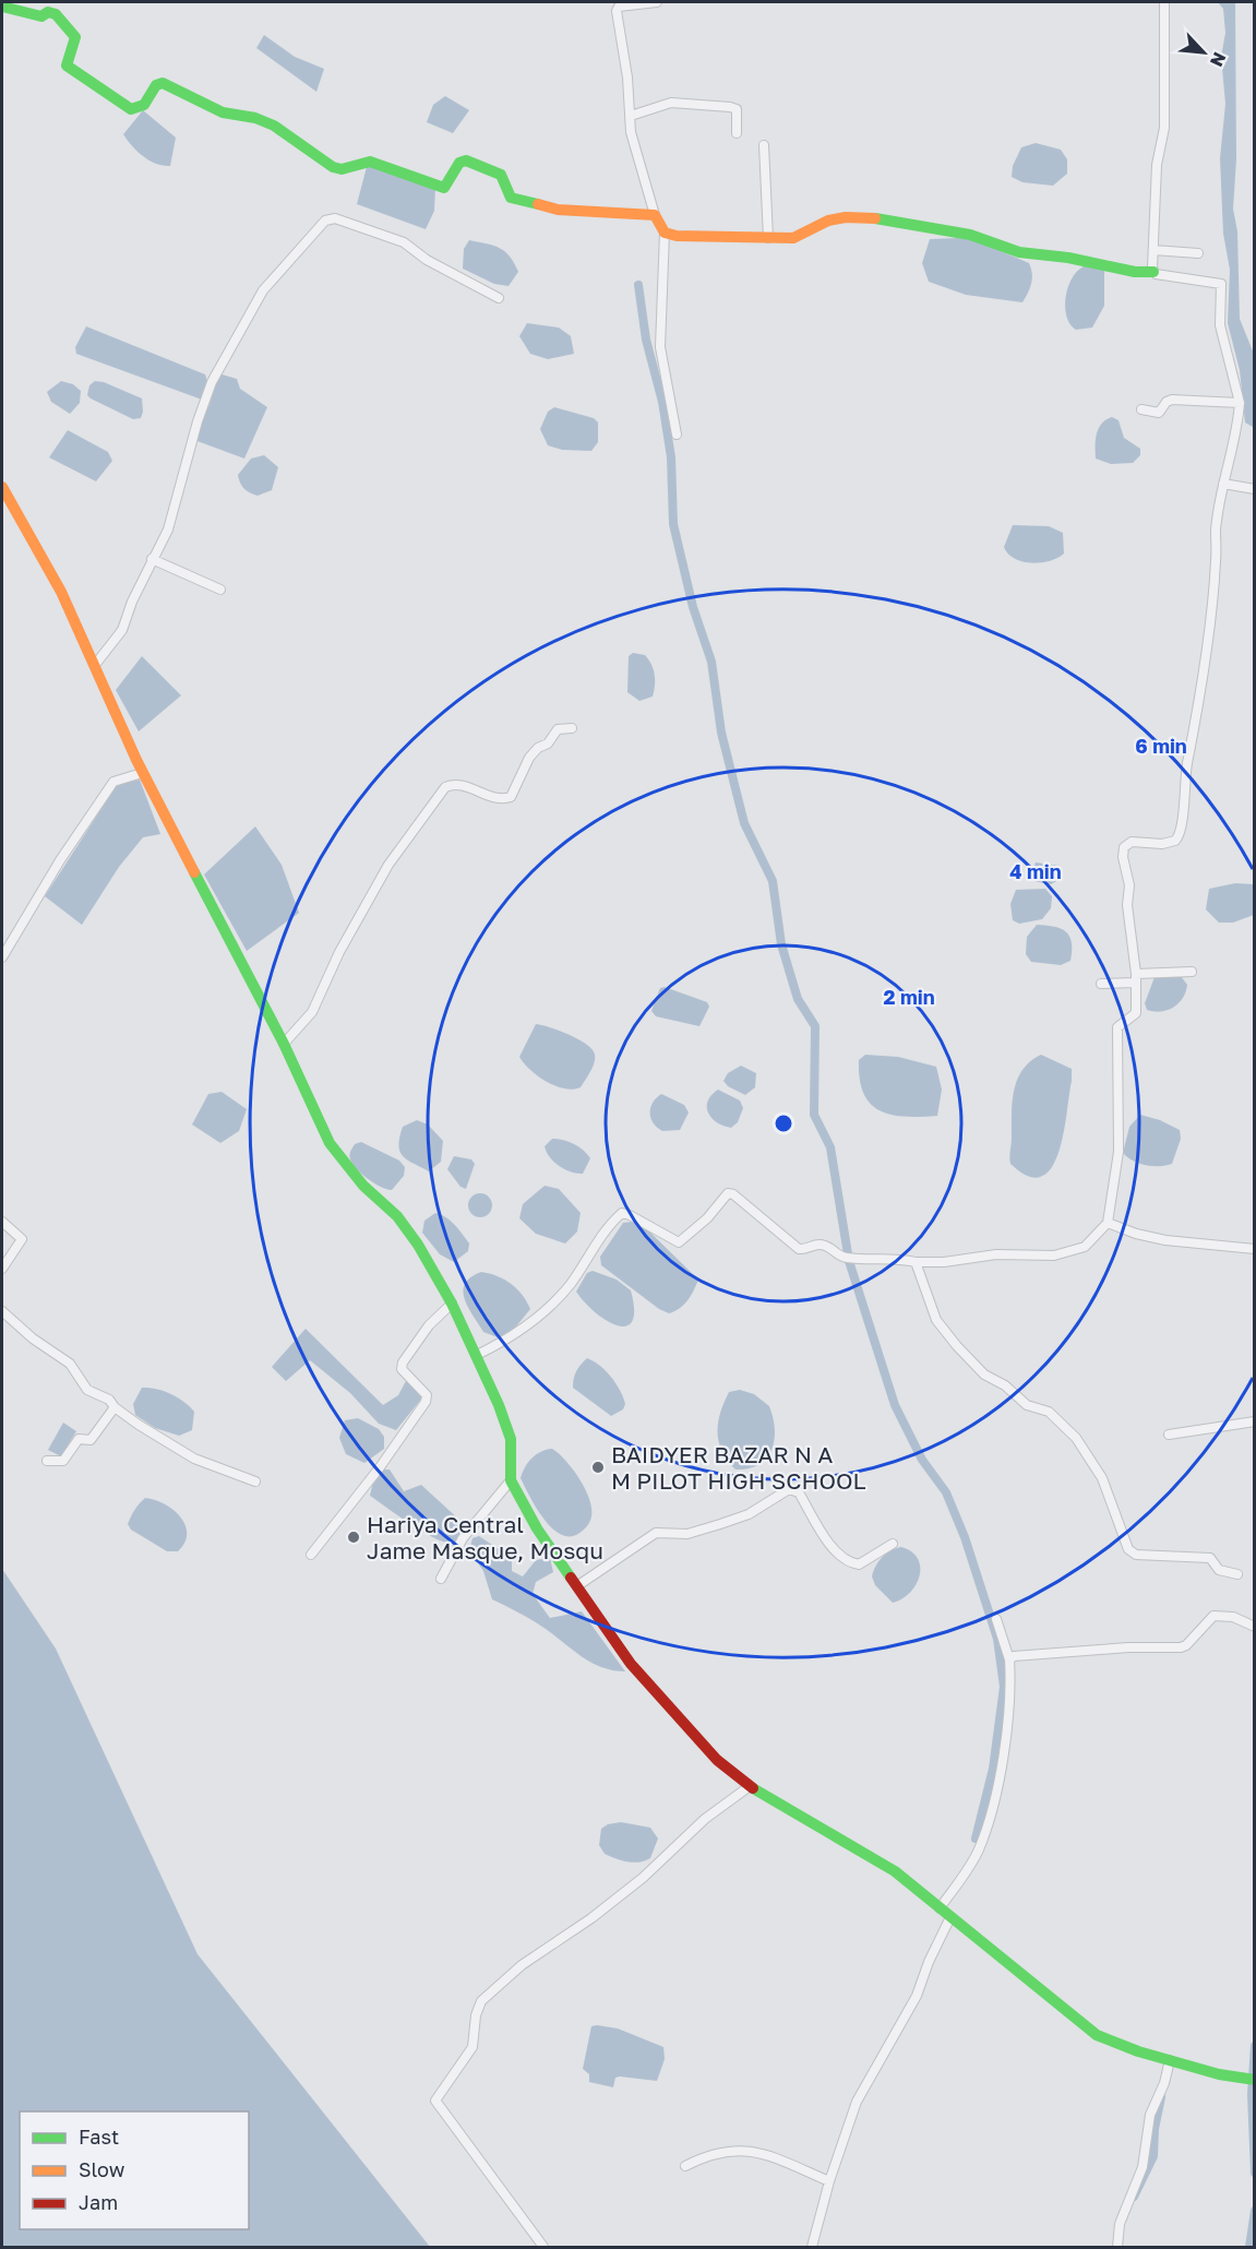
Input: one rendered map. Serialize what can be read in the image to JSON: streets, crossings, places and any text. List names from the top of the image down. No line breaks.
{"places":["BAIDYER BAZAR N A M PILOT HIGH SCHOOL","Hariya Central Jame Masque, Mosqu"],"legend":["Fast","Slow","Jam"],"north":"bottom right","rings":["6 min","4 min","2 min"]}
